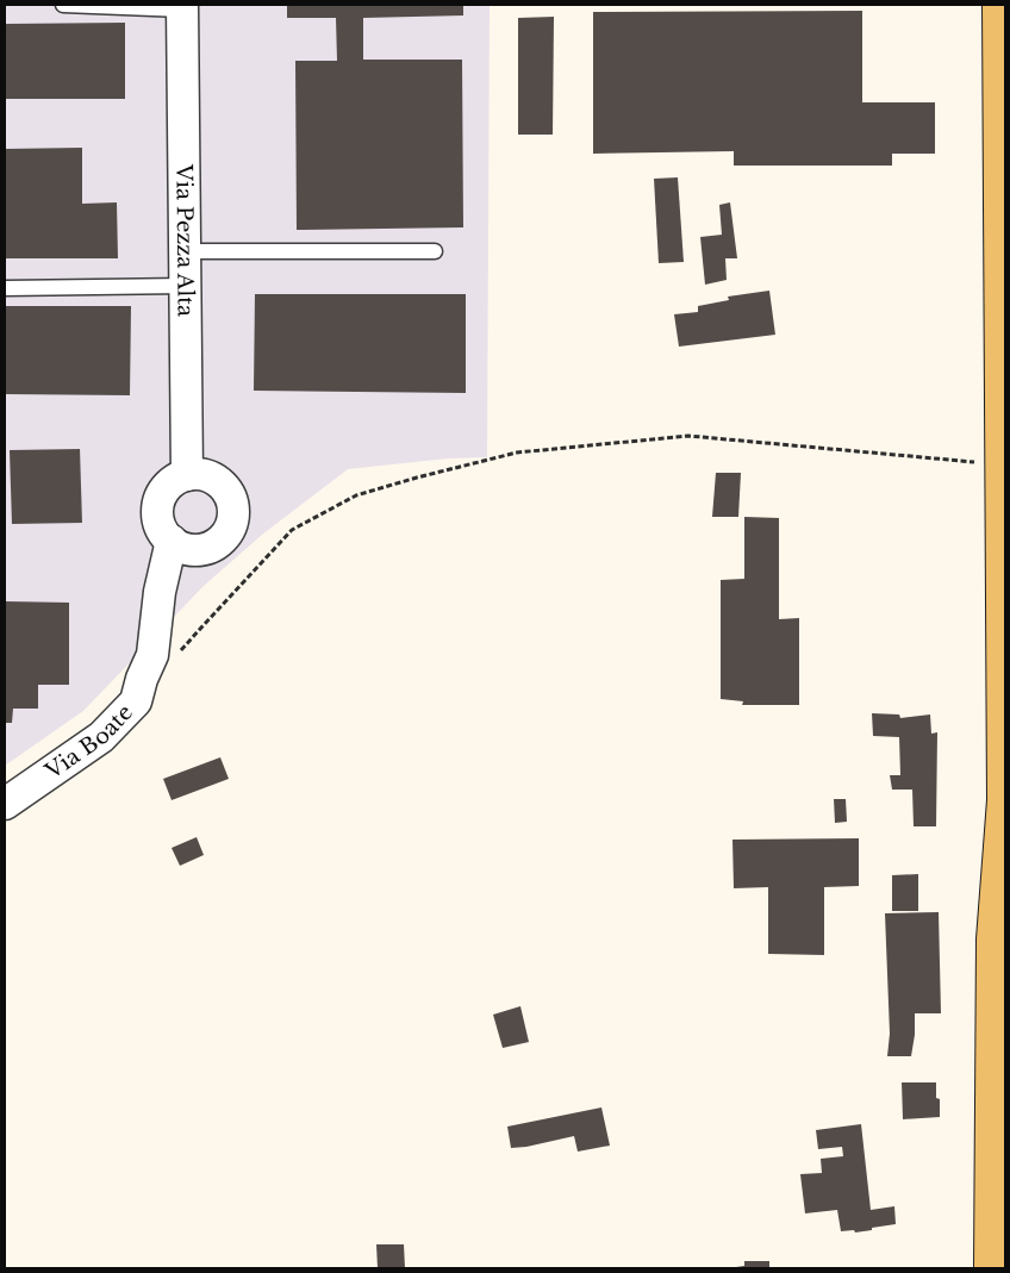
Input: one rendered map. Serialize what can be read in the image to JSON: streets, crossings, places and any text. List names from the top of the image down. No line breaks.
{"streets":{"street":["Via Pezza Alta","Via Boate"]},"crossings":[["Via Pezza Alta","Via Boate"]]}
